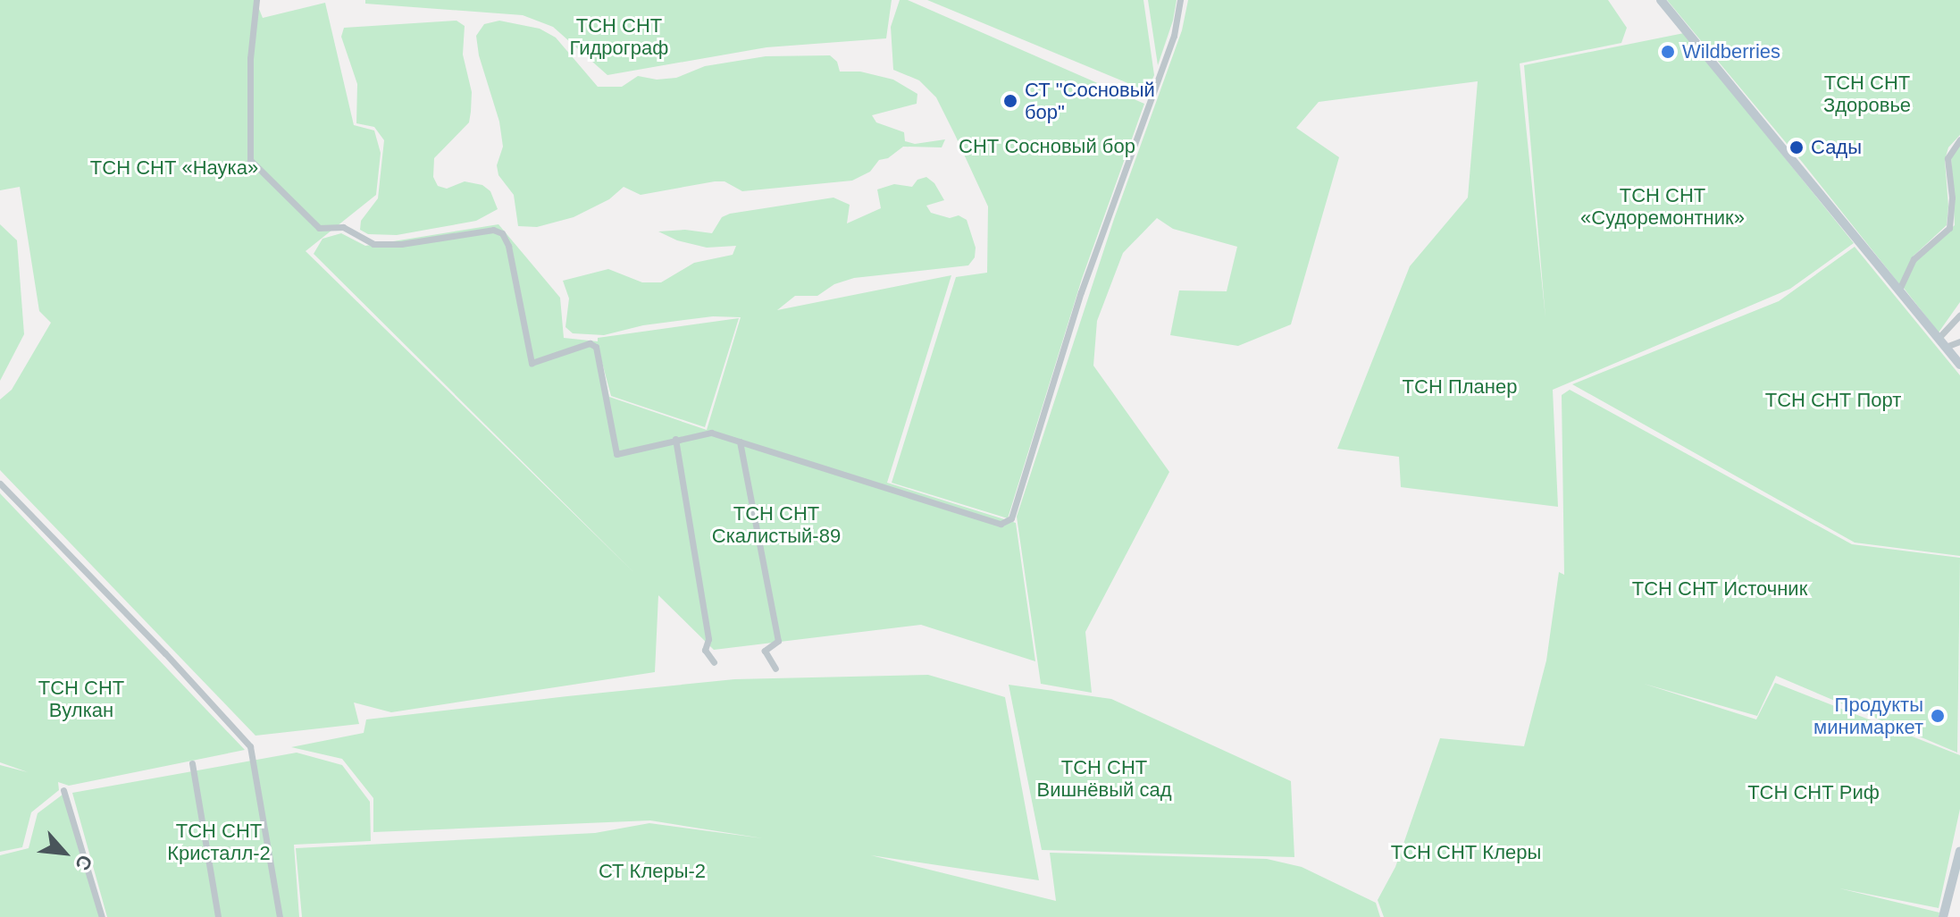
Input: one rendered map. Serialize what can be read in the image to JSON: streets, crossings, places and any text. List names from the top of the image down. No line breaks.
{"parks":["ТСН СНТ Гидрограф","ТСН СНТ Здоровье","СНТ Сосновый бор","ТСН СНТ «Наука»","ТСН СНТ «Судоремонтник»","ТСН Планер","ТСН СНТ Порт","ТСН СНТ Скалистый-89","ТСН СНТ Источник","ТСН СНТ Вулкан","ТСН СНТ Вишнёвый сад","ТСН СНТ Риф","ТСН СНТ Кристалл-2","ТСН СНТ Клеры","СТ Клеры-2"],"places":["Wildberries","СТ \"Сосновый бор\"","Сады","Продукты минимаркет"],"north":"bottom right"}
